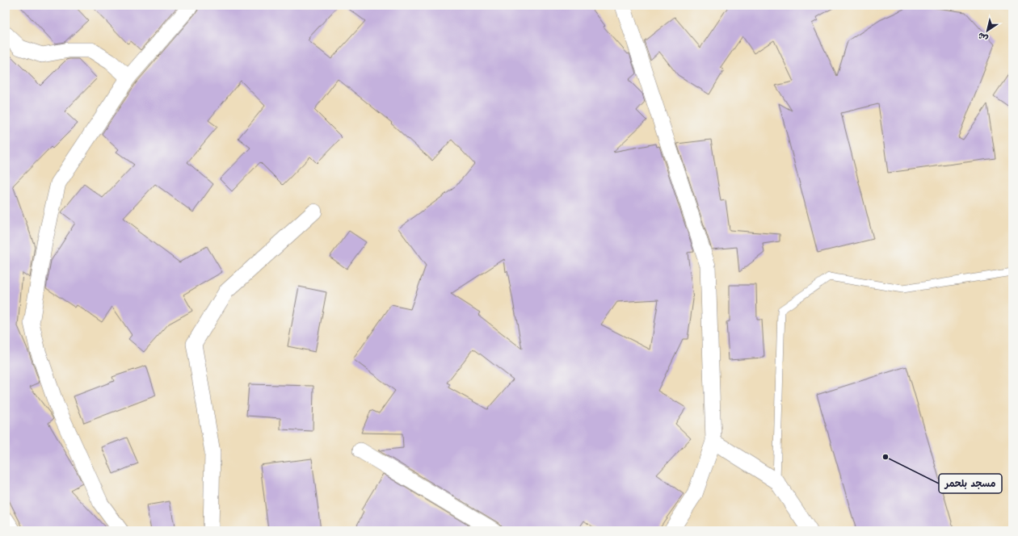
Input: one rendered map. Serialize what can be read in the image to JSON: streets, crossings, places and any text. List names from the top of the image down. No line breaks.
{"places":["مسجد بلحمر"],"north":"bottom left"}
